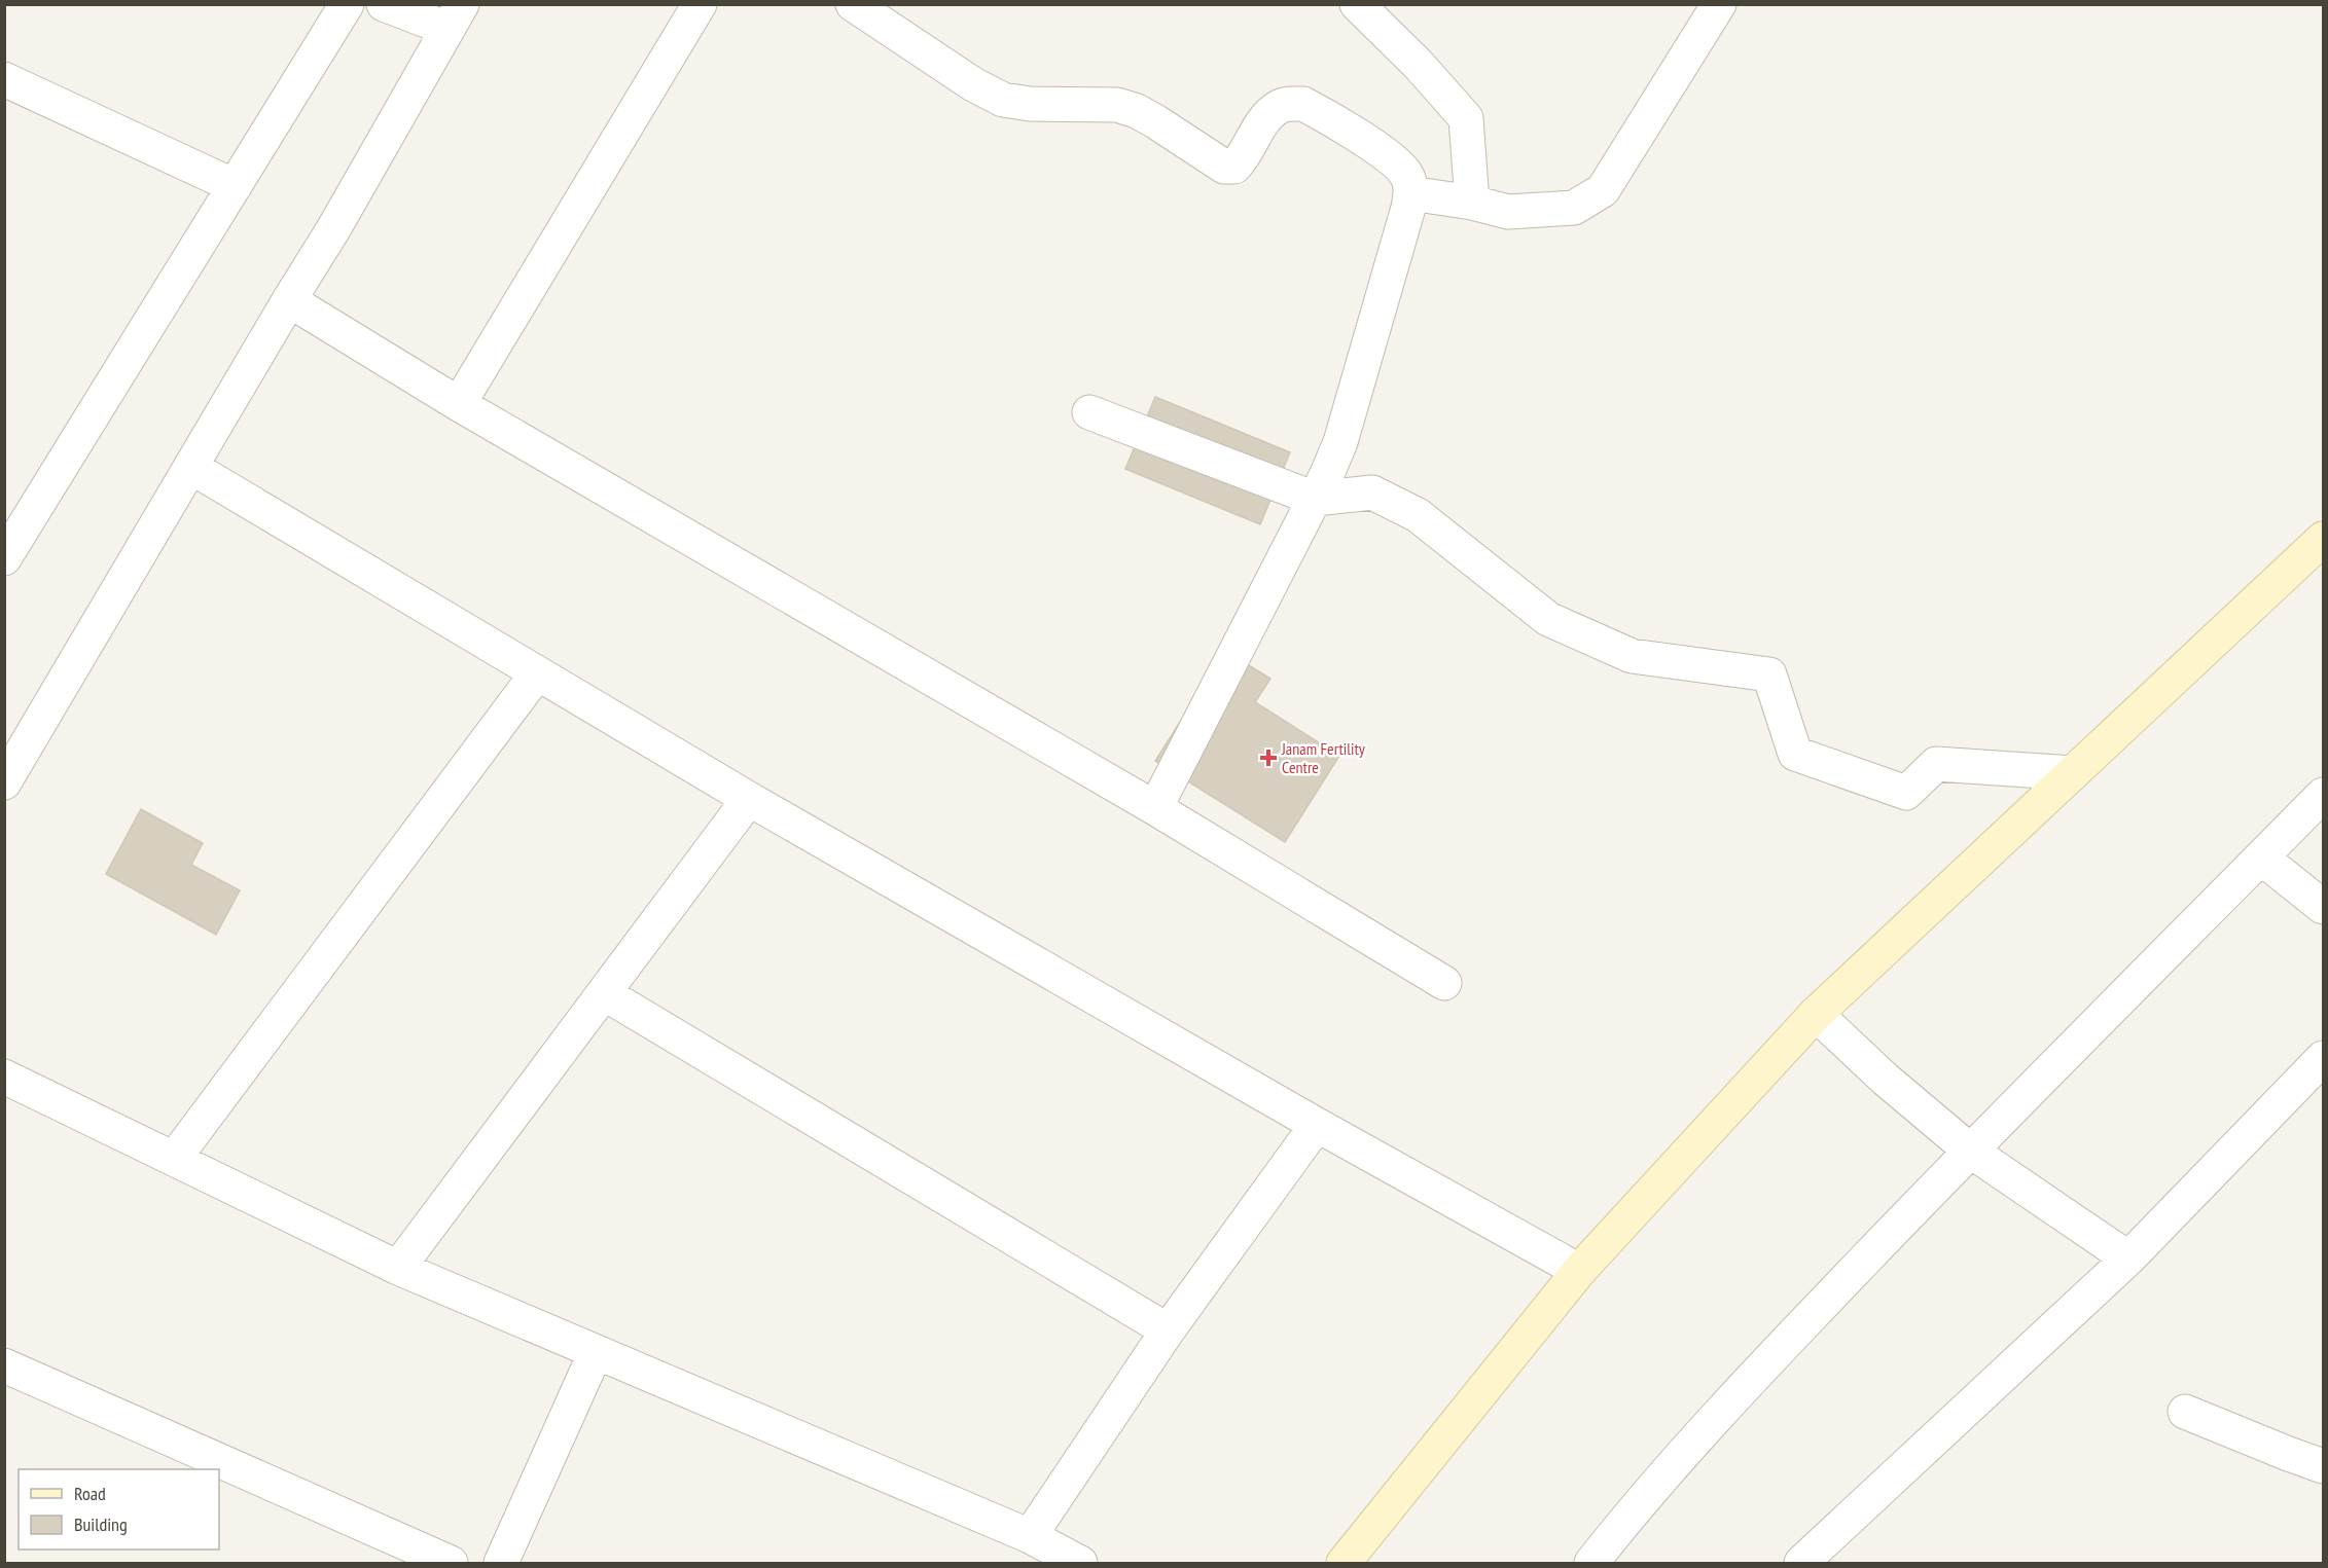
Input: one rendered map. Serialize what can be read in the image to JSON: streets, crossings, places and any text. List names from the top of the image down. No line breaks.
{"places":{"health":["Janam Fertility Centre"]},"legend":["Road","Building"]}
